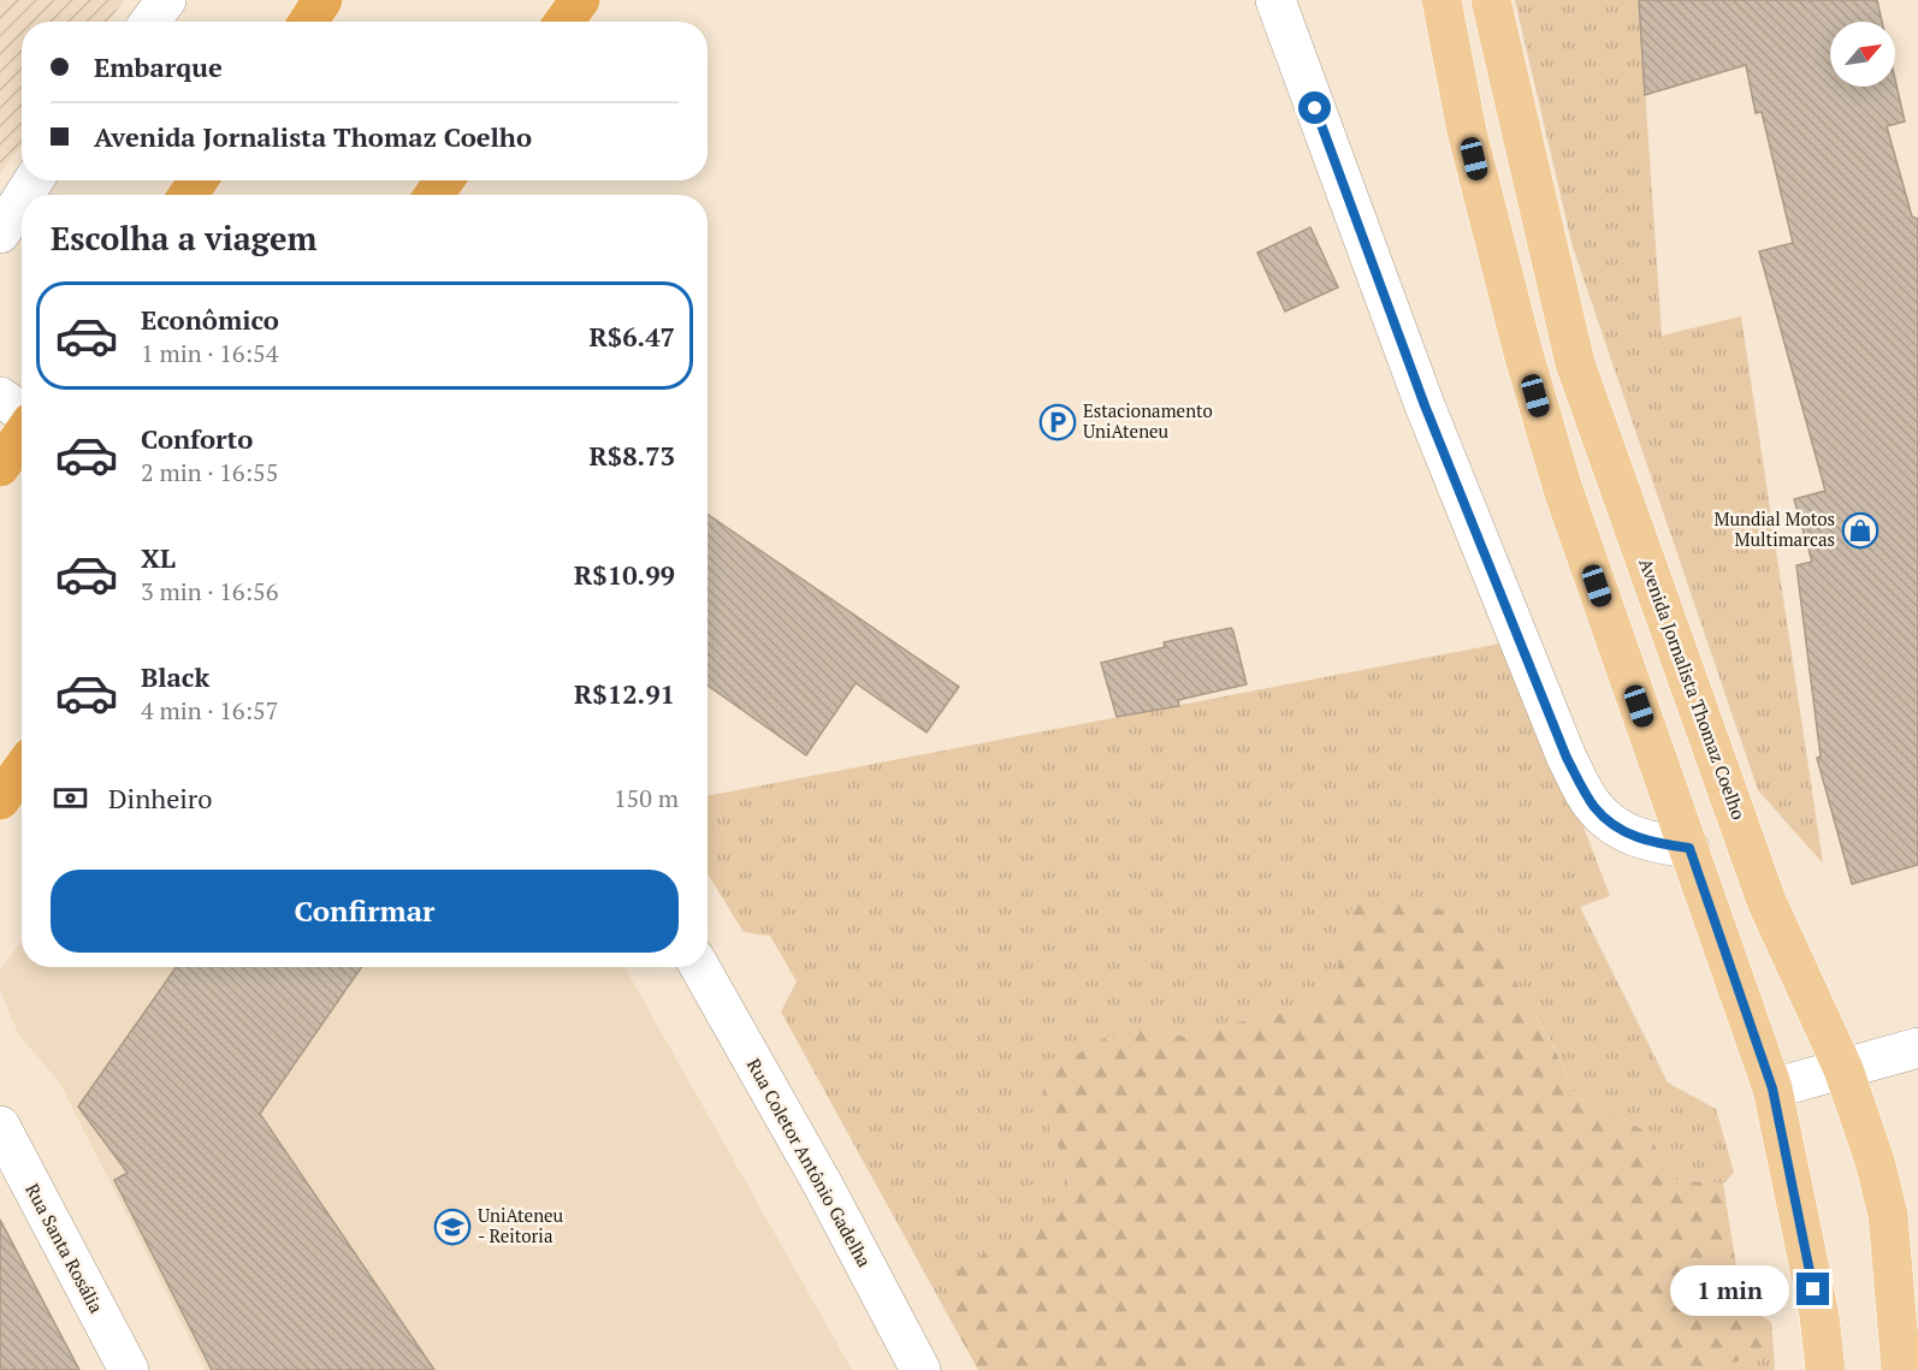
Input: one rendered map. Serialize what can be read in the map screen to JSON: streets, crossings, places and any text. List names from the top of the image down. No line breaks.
{"streets":{"main road":["Avenida Jornalista Thomaz Coelho"],"street":["Rua Coletor Antônio Gadelha","Rua Santa Rosália"]},"places":{"parking":["Estacionamento UniAteneu"],"shop":["Mundial Motos Multimarcas"],"school or university":["UniAteneu - Reitoria"]},"north":"top right","page":{"banner":["Embarque","Avenida Jornalista Thomaz Coelho"],"heading":"Escolha a viagem","list":[{"name":"Econômico","note":"1 min · 16:54","value":"R$6.47"},{"name":"Conforto","note":"2 min · 16:55","value":"R$8.73"},{"name":"XL","note":"3 min · 16:56","value":"R$10.99"},{"name":"Black","note":"4 min · 16:57","value":"R$12.91"}],"pay":["Dinheiro","150 m"],"buttons":"Confirmar","bubble":"1 min"}}
